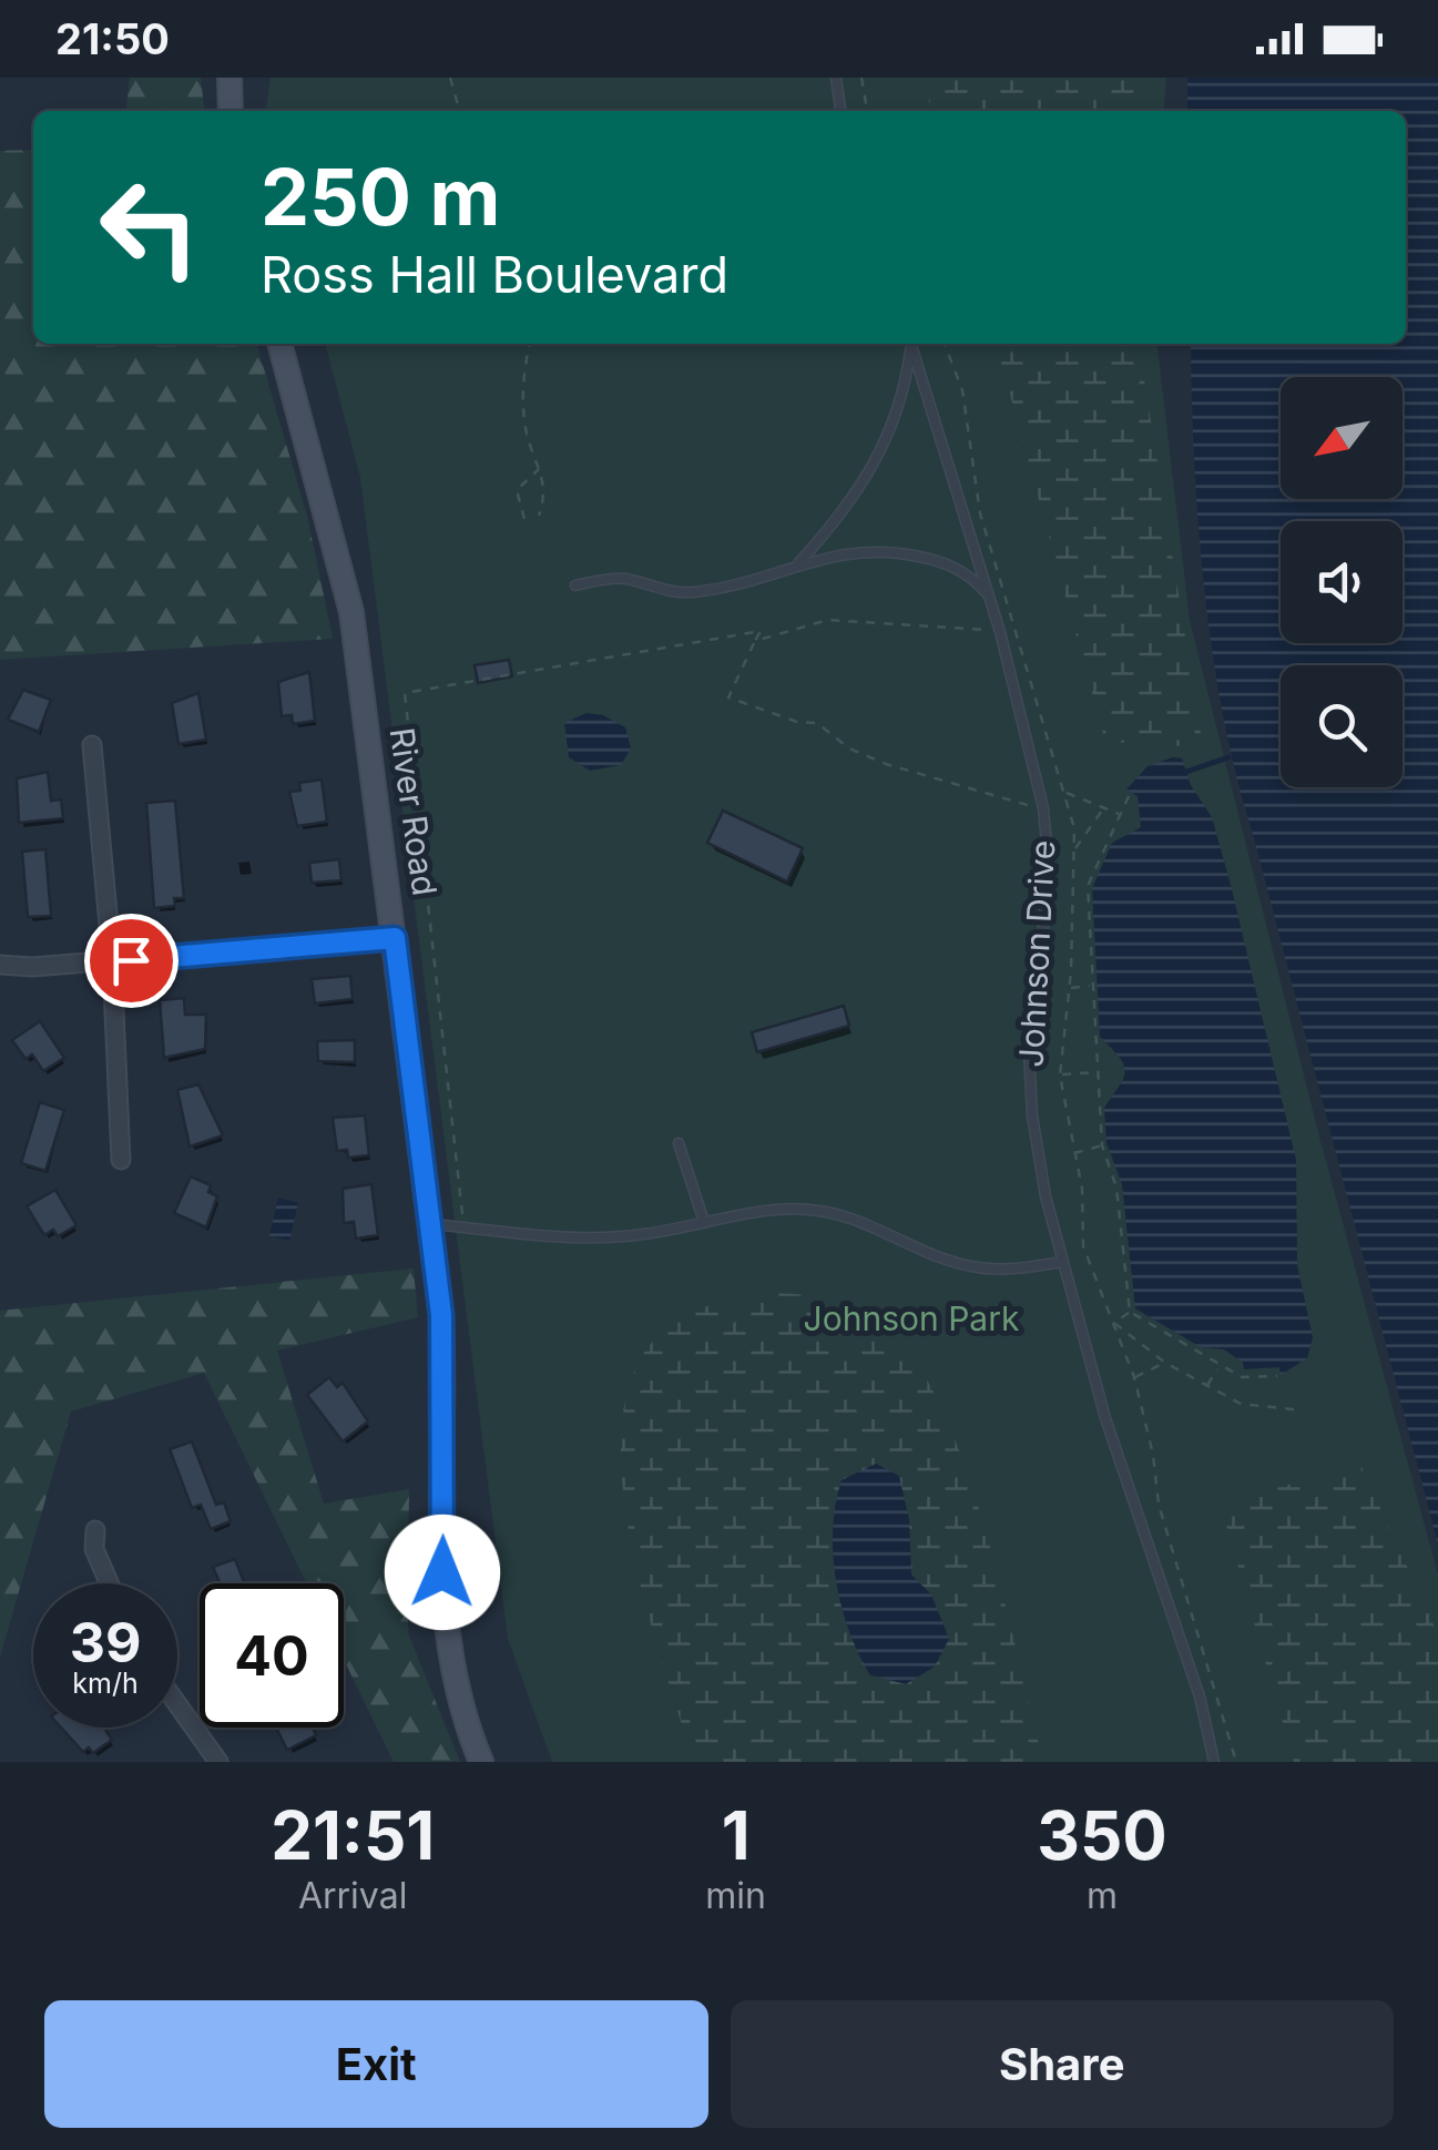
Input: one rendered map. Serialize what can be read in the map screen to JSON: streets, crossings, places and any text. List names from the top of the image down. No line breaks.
{"streets":{"street":["River Road"],"lane":["Johnson Drive"]},"parks":["Johnson Park"],"north":"bottom left","page":{"status":"21:50","turn":["250 m","Ross Hall Boulevard"],"speed":"39 km/h","limit":"40","eta":["21:51","Arrival","1","min","350","m"],"buttons":["Exit","Share"]}}
